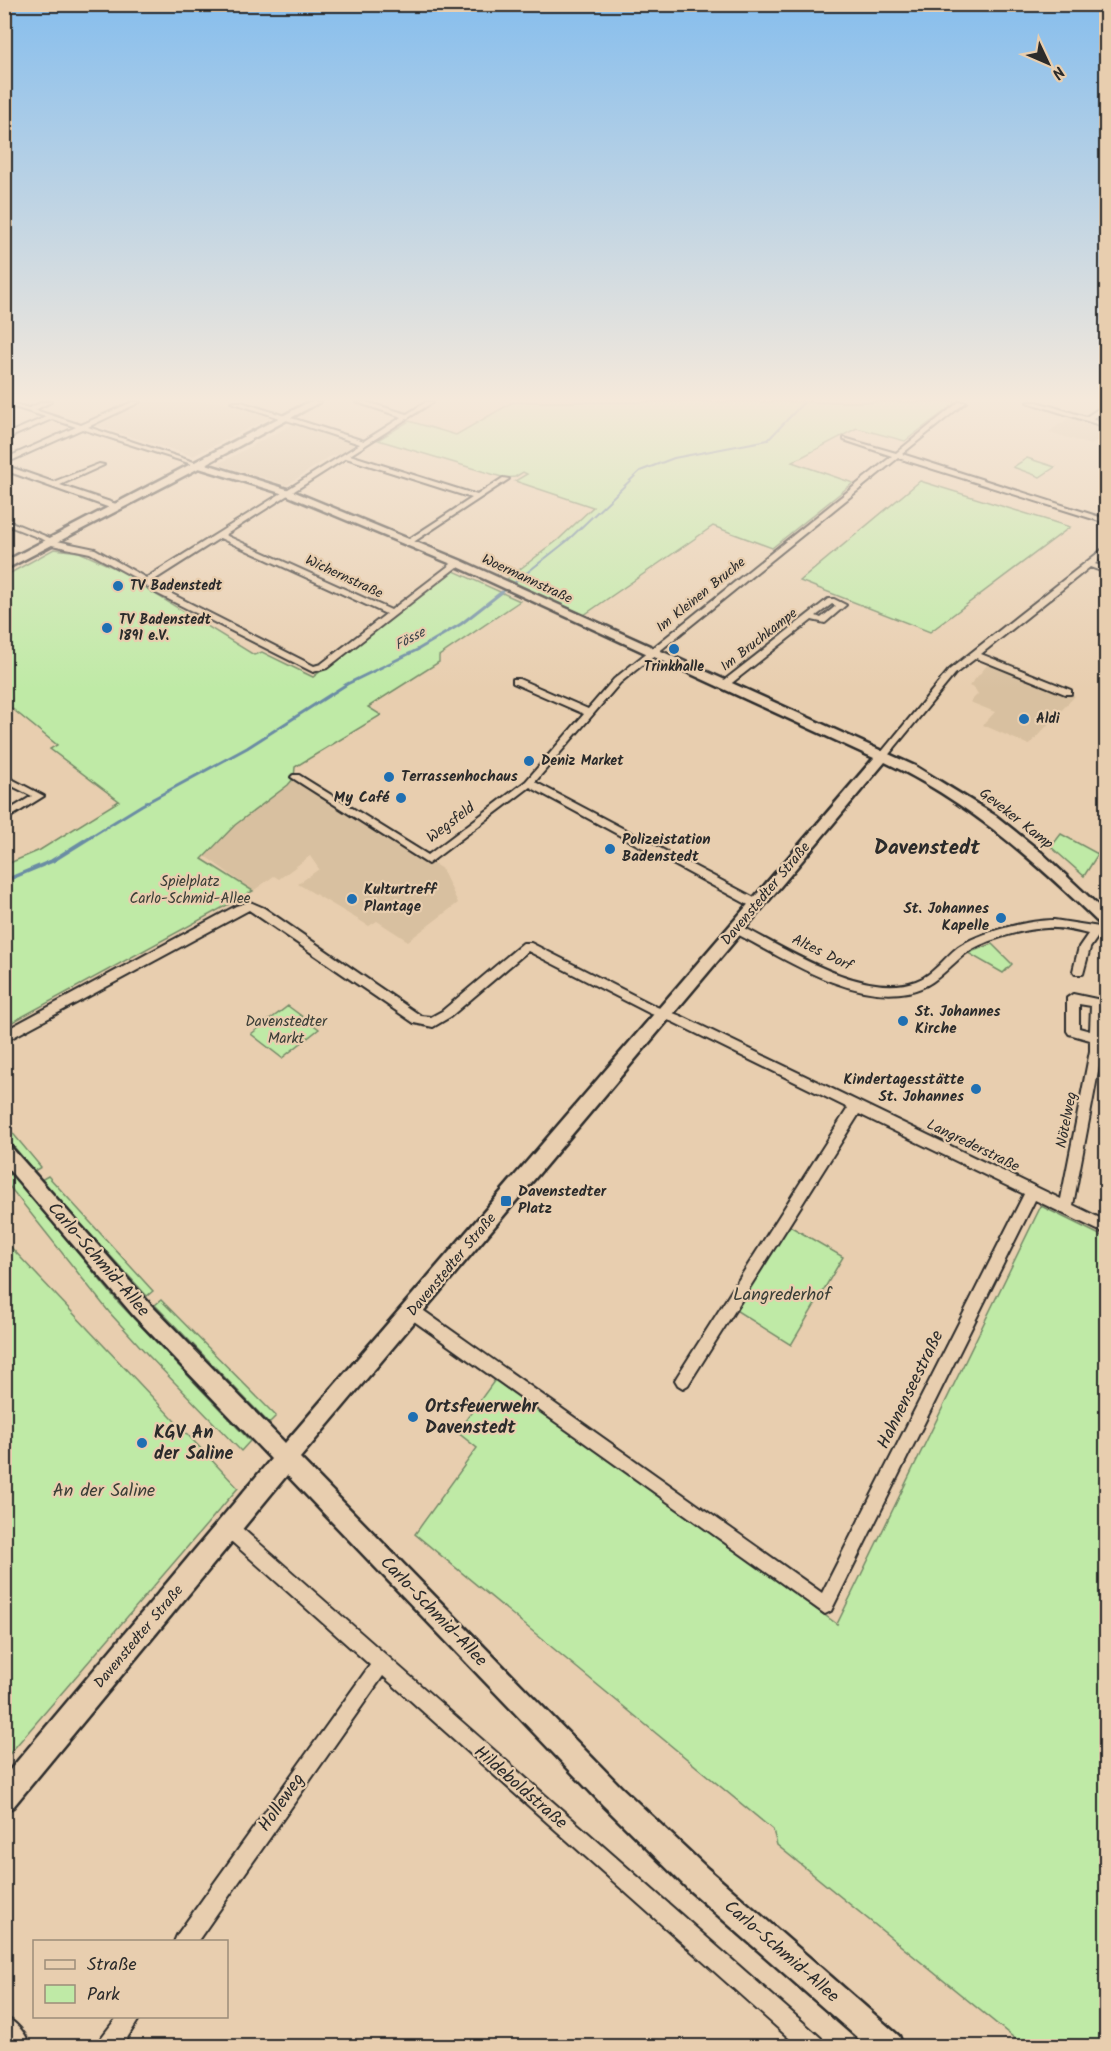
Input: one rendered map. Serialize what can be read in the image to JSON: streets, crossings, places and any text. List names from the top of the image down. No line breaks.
{"streets":{"street":["Wichernstraße","Woermannstraße","Im Kleinen Bruche","Im Bruchkampe","Geveker Kamp","Wegsfeld","Davenstedter Straße","Altes Dorf","Nötelweg","Langrederstraße","Carlo-Schmid-Allee","Hahnenseestraße","Hildeboldstraße","Holleweg"]},"crossings":[["Woermannstraße","Im Kleinen Bruche"],["Woermannstraße","Im Bruchkampe"],["Woermannstraße","Geveker Kamp"],["Woermannstraße","Wegsfeld"],["Woermannstraße","Davenstedter Straße"],["Im Kleinen Bruche","Wegsfeld"],["Geveker Kamp","Davenstedter Straße"],["Geveker Kamp","Altes Dorf"],["Davenstedter Straße","Altes Dorf"],["Davenstedter Straße","Langrederstraße"],["Davenstedter Straße","Carlo-Schmid-Allee"],["Davenstedter Straße","Hahnenseestraße"],["Davenstedter Straße","Hildeboldstraße"],["Nötelweg","Langrederstraße"],["Langrederstraße","Hahnenseestraße"],["Hildeboldstraße","Holleweg"]],"districts":["Davenstedt"],"water":["Fösse"],"parks":["Spielplatz Carlo-Schmid-Allee","Davenstedter Markt","Langrederhof","An der Saline"],"places":{"other":["TV Badenstedt","TV Badenstedt 1891 e.V.","Trinkhalle","Aldi","Deniz Market","Terrassenhochaus","My Café","Polizeistation Badenstedt","Kulturtreff Plantage","St. Johannes Kapelle","St. Johannes Kirche","Kindertagesstätte St. Johannes","Ortsfeuerwehr Davenstedt","KGV An der Saline"],"transit":["Davenstedter Platz"]},"legend":["Straße","Park"],"north":"bottom right"}
